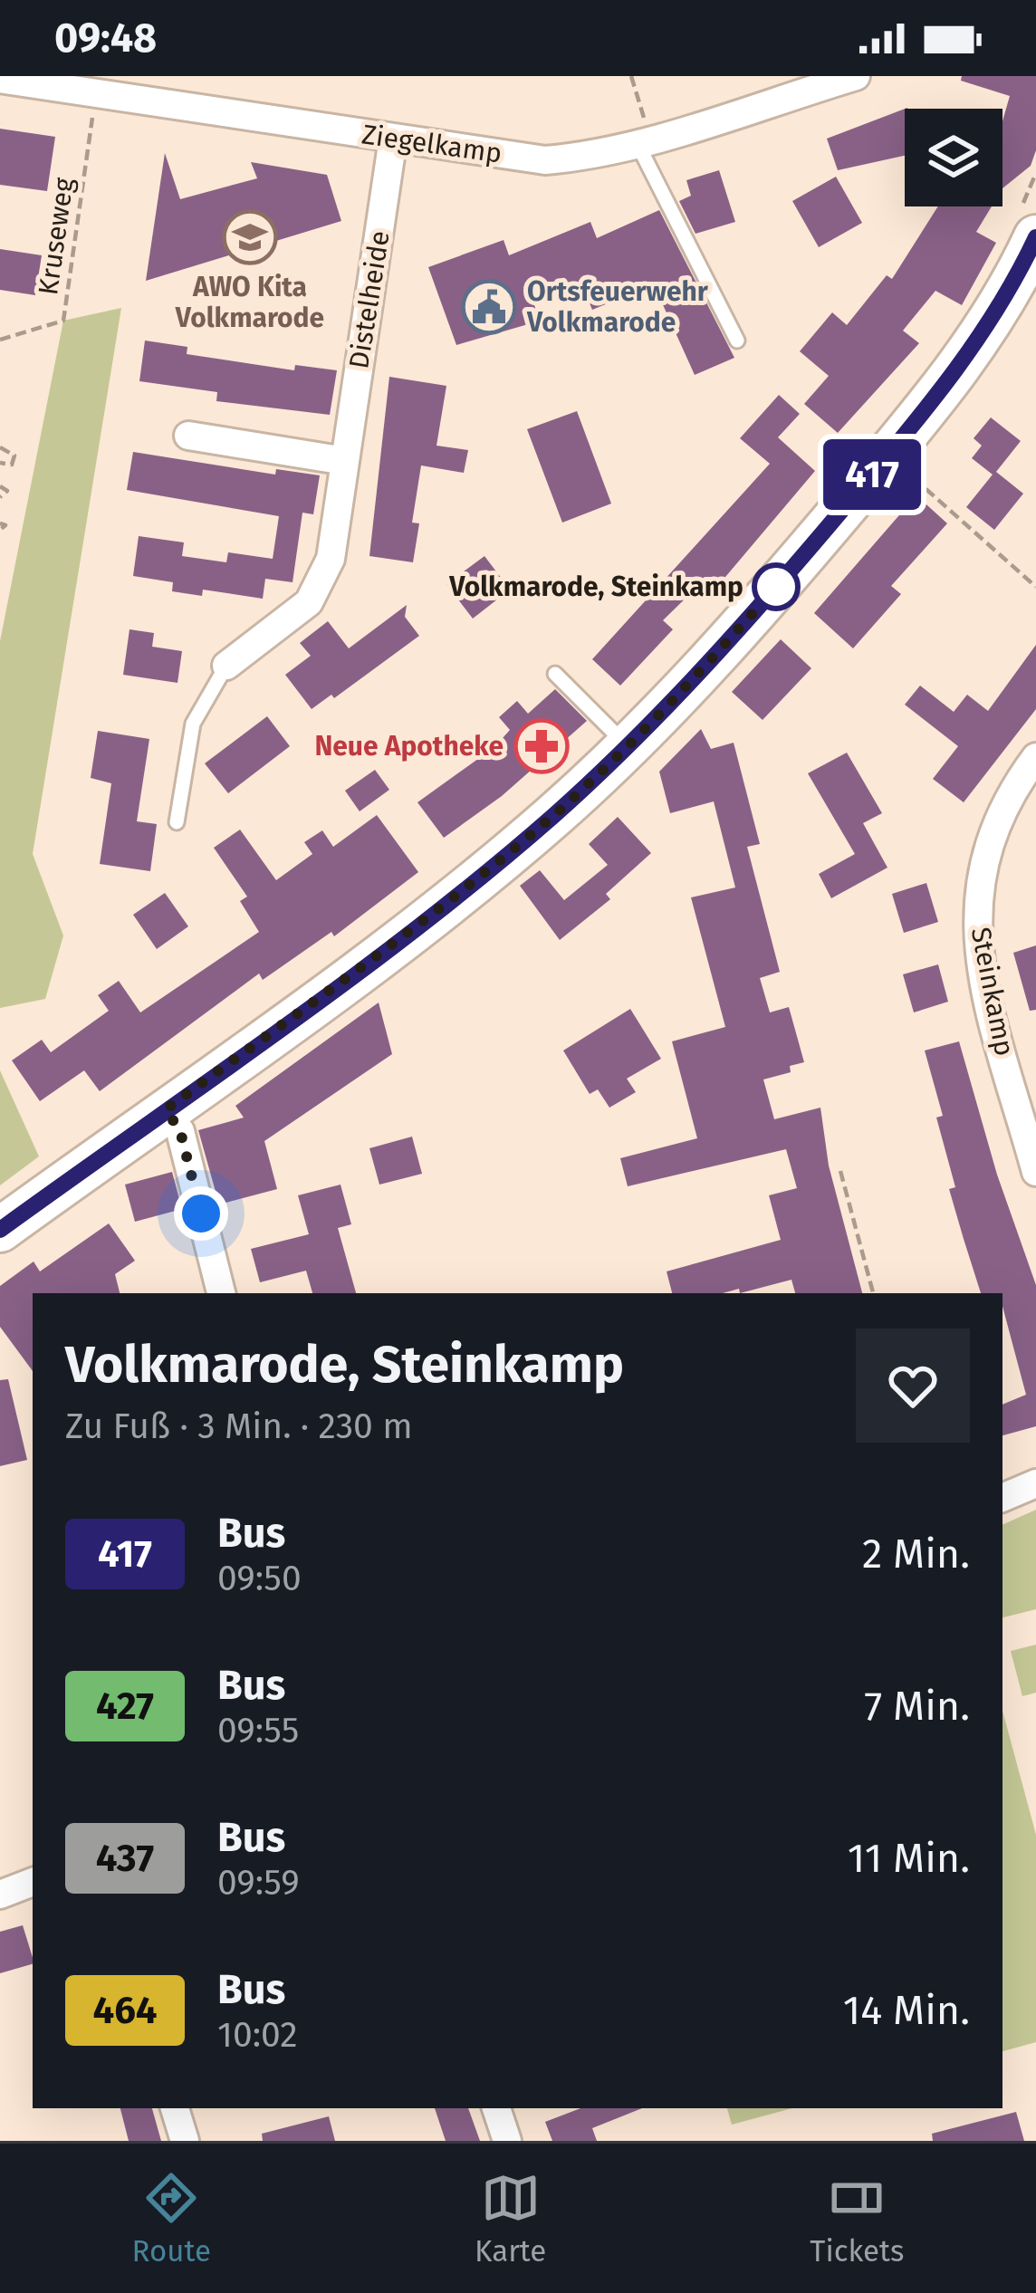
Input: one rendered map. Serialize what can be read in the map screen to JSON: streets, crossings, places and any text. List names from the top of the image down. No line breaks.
{"streets":{"street":["Ziegelkamp","Distelheide","Steinkamp"],"path":["Kruseweg"]},"crossings":[["Ziegelkamp","Kruseweg"],["Ziegelkamp","Distelheide"]],"places":{"school or university":["AWO Kita Volkmarode"],"public building":["Ortsfeuerwehr Volkmarode"],"other":["Volkmarode, Steinkamp"],"pharmacy":["Neue Apotheke"]},"lines":["bus line 417"],"page":{"status":"09:48","on_map":"417","heading":["Volkmarode, Steinkamp","Zu Fuß · 3 Min. · 230 m"],"list":[{"mark":"417","name":"Bus","note":"09:50","value":"2 Min."},{"mark":"427","name":"Bus","note":"09:55","value":"7 Min."},{"mark":"437","name":"Bus","note":"09:59","value":"11 Min."},{"mark":"464","name":"Bus","note":"10:02","value":"14 Min."}],"tabs":["Route","Karte","Tickets"]}}
